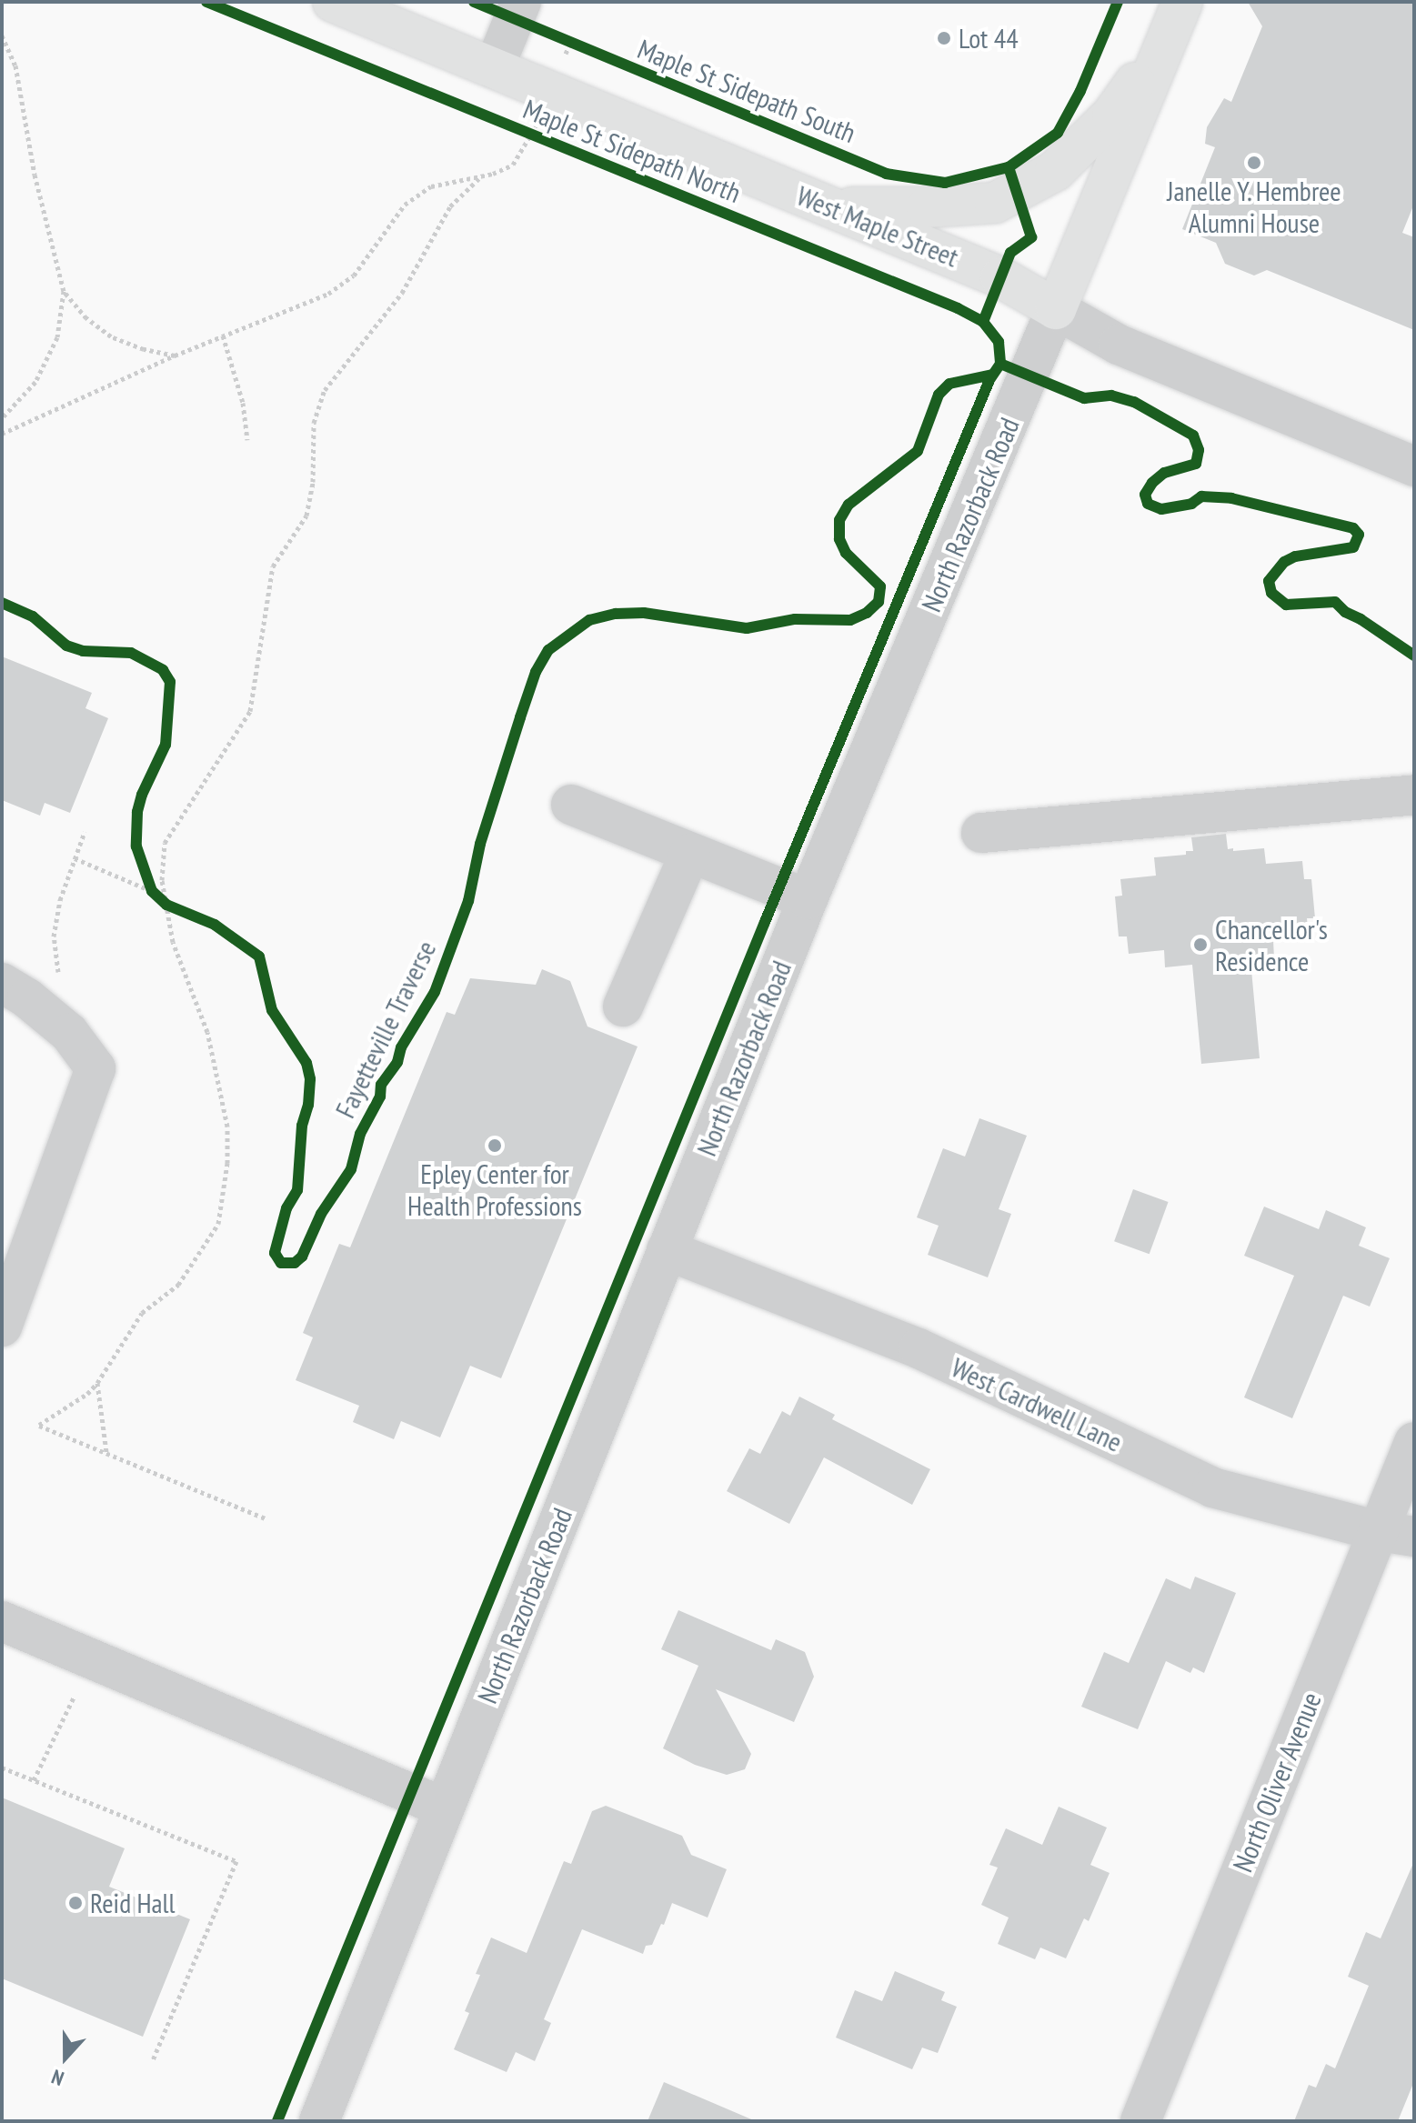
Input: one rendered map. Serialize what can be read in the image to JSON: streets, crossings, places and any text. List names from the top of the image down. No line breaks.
{"streets":{"main road":["West Maple Street","North Razorback Road"],"street":["West Cardwell Lane","North Oliver Avenue"],"cycle path":["Maple St Sidepath South","Maple St Sidepath North","Fayetteville Traverse"]},"crossings":[["West Maple Street","North Razorback Road"],["North Razorback Road","West Cardwell Lane"],["West Cardwell Lane","North Oliver Avenue"]],"places":["Lot 44","Janelle Y. Hembree Alumni House","Chancellor's Residence","Epley Center for Health Professions","Reid Hall"],"north":"bottom"}
